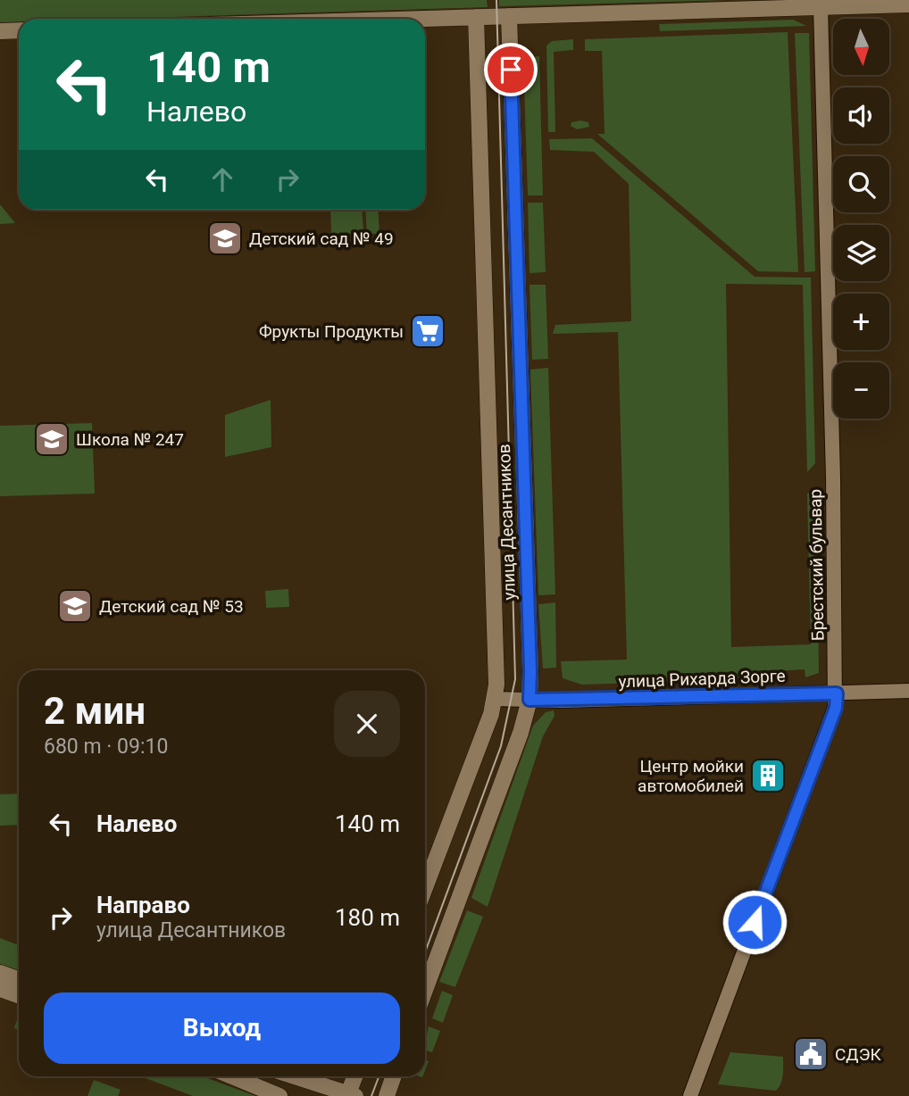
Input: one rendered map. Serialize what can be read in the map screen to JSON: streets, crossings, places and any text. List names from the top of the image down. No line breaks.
{"streets":{"street":["улица Десантников","Брестский бульвар","улица Рихарда Зорге"]},"crossings":[["улица Десантников","улица Рихарда Зорге"],["Брестский бульвар","улица Рихарда Зорге"]],"places":{"school or university":["Детский сад № 49","Школа № 247","Детский сад № 53"],"supermarket":["Фрукты Продукты"],"building":["Центр мойки автомобилей"],"public building":["СДЭК"]},"north":"bottom","page":{"map_buttons":["+","−"],"turn":["140 m","Налево"],"heading":["2 мин","680 m · 09:10"],"list":[{"name":"Налево","value":"140 m"},{"name":"Направо","note":"улица Десантников","value":"180 m"}],"buttons":"Выход"}}
